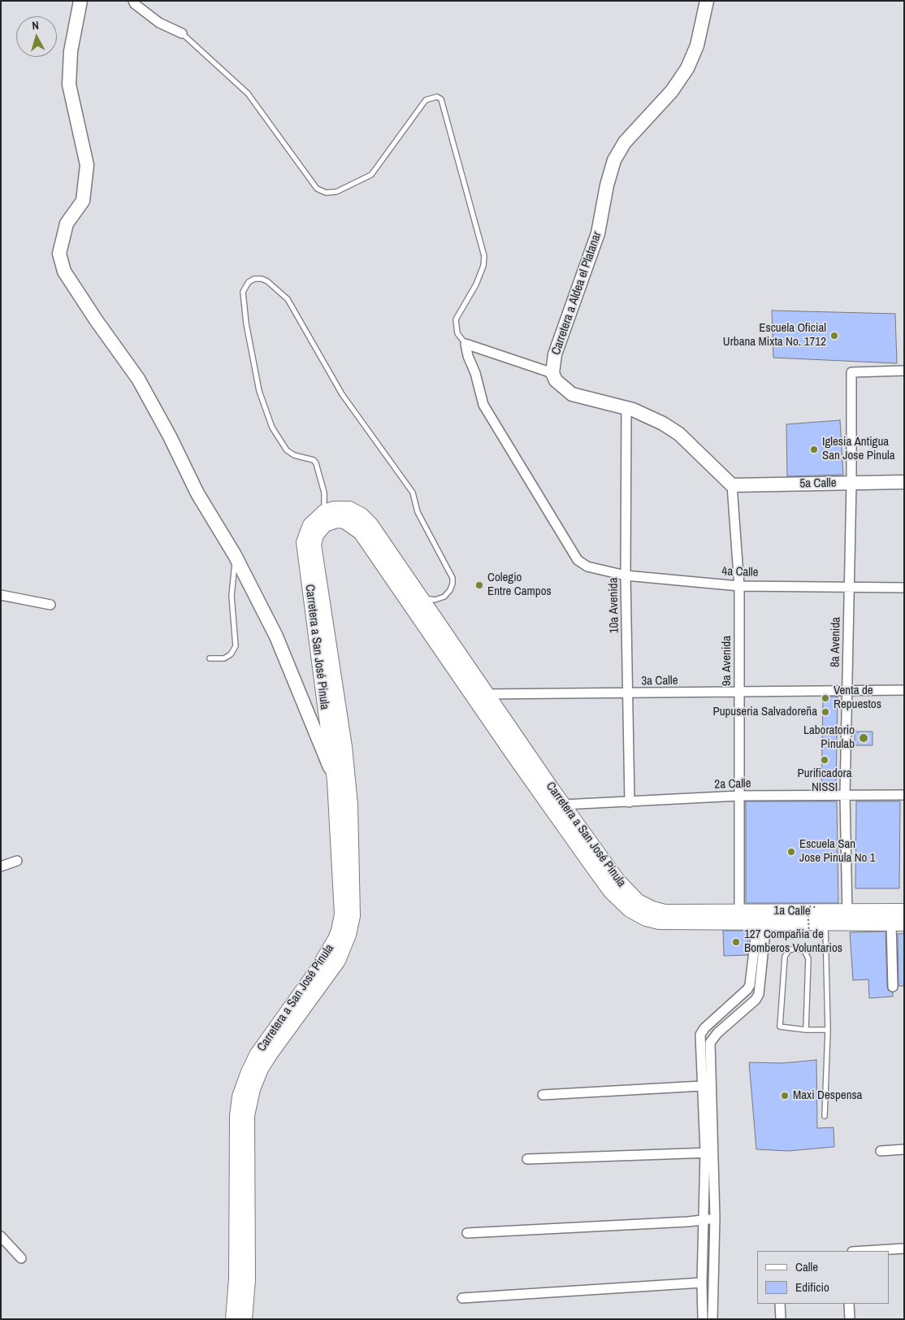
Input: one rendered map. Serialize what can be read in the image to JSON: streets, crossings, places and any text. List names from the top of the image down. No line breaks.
{"streets":{"main road":["Carretera a San José Pinula","1a Calle"],"street":["Carretera a Aldea el Platanar","5a Calle","4a Calle","10a Avenida","8a Avenida","9a Avenida","3a Calle","2a Calle"]},"crossings":[["5a Calle","8a Avenida"],["5a Calle","9a Avenida"],["4a Calle","10a Avenida"],["4a Calle","8a Avenida"],["4a Calle","9a Avenida"],["10a Avenida","3a Calle"],["10a Avenida","2a Calle"],["8a Avenida","3a Calle"],["8a Avenida","2a Calle"],["8a Avenida","1a Calle"],["Carretera a San José Pinula","3a Calle"],["Carretera a San José Pinula","2a Calle"],["Carretera a San José Pinula","1a Calle"],["9a Avenida","3a Calle"],["9a Avenida","2a Calle"],["9a Avenida","1a Calle"]],"places":["Escuela Oficial Urbana Mixta No. 1712","Iglesia Antigua San Jose Pinula","Colegio Entre Campos","Venta de Repuestos","Pupuseria Salvadoreña","Laboratorio Pinulab","Purificadora NISSI","Escuela San Jose Pinula No 1","127 Compañia de Bomberos Voluntarios","Maxi Despensa"],"legend":["Calle","Edificio"],"north":"top"}
